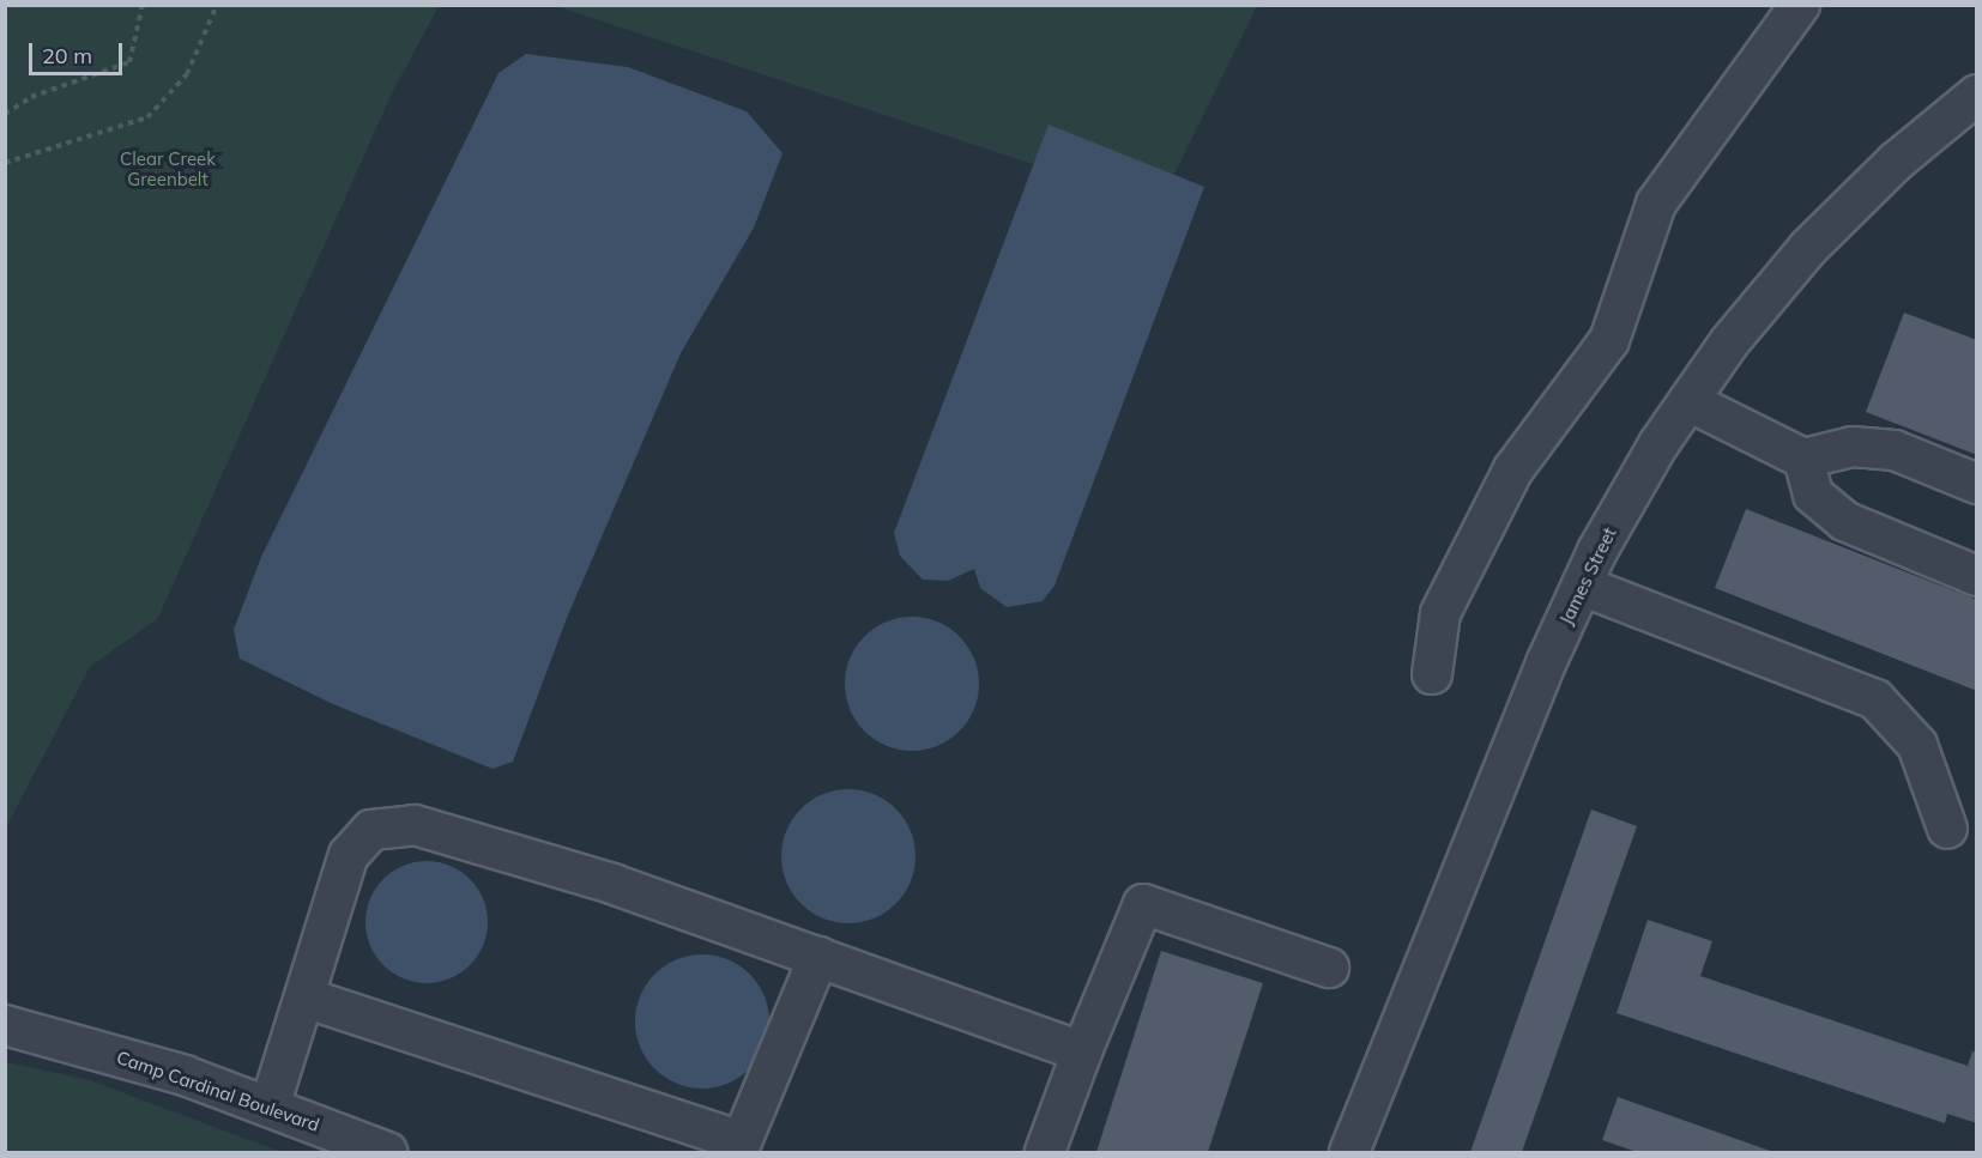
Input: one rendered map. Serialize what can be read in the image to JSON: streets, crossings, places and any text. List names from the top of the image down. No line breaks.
{"streets":{"street":["James Street","Camp Cardinal Boulevard"]},"parks":["Clear Creek Greenbelt"],"scale_bar":"20 m"}
